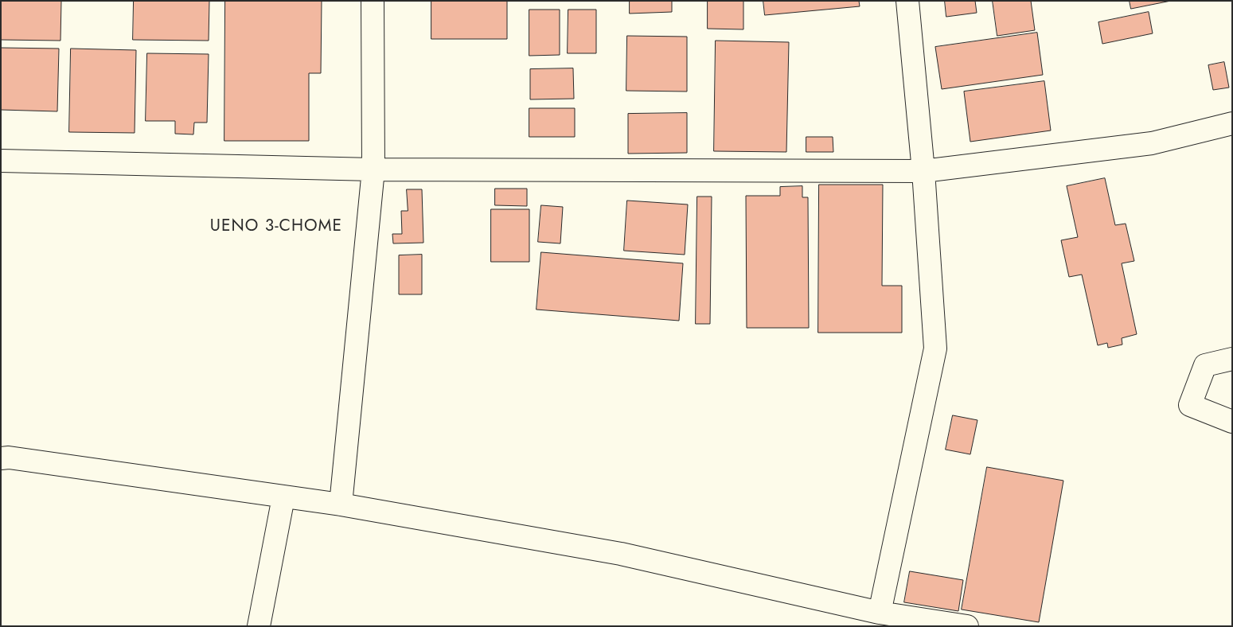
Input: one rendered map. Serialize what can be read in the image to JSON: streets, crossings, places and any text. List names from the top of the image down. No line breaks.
{"districts":["UENO 3-CHOME"]}
